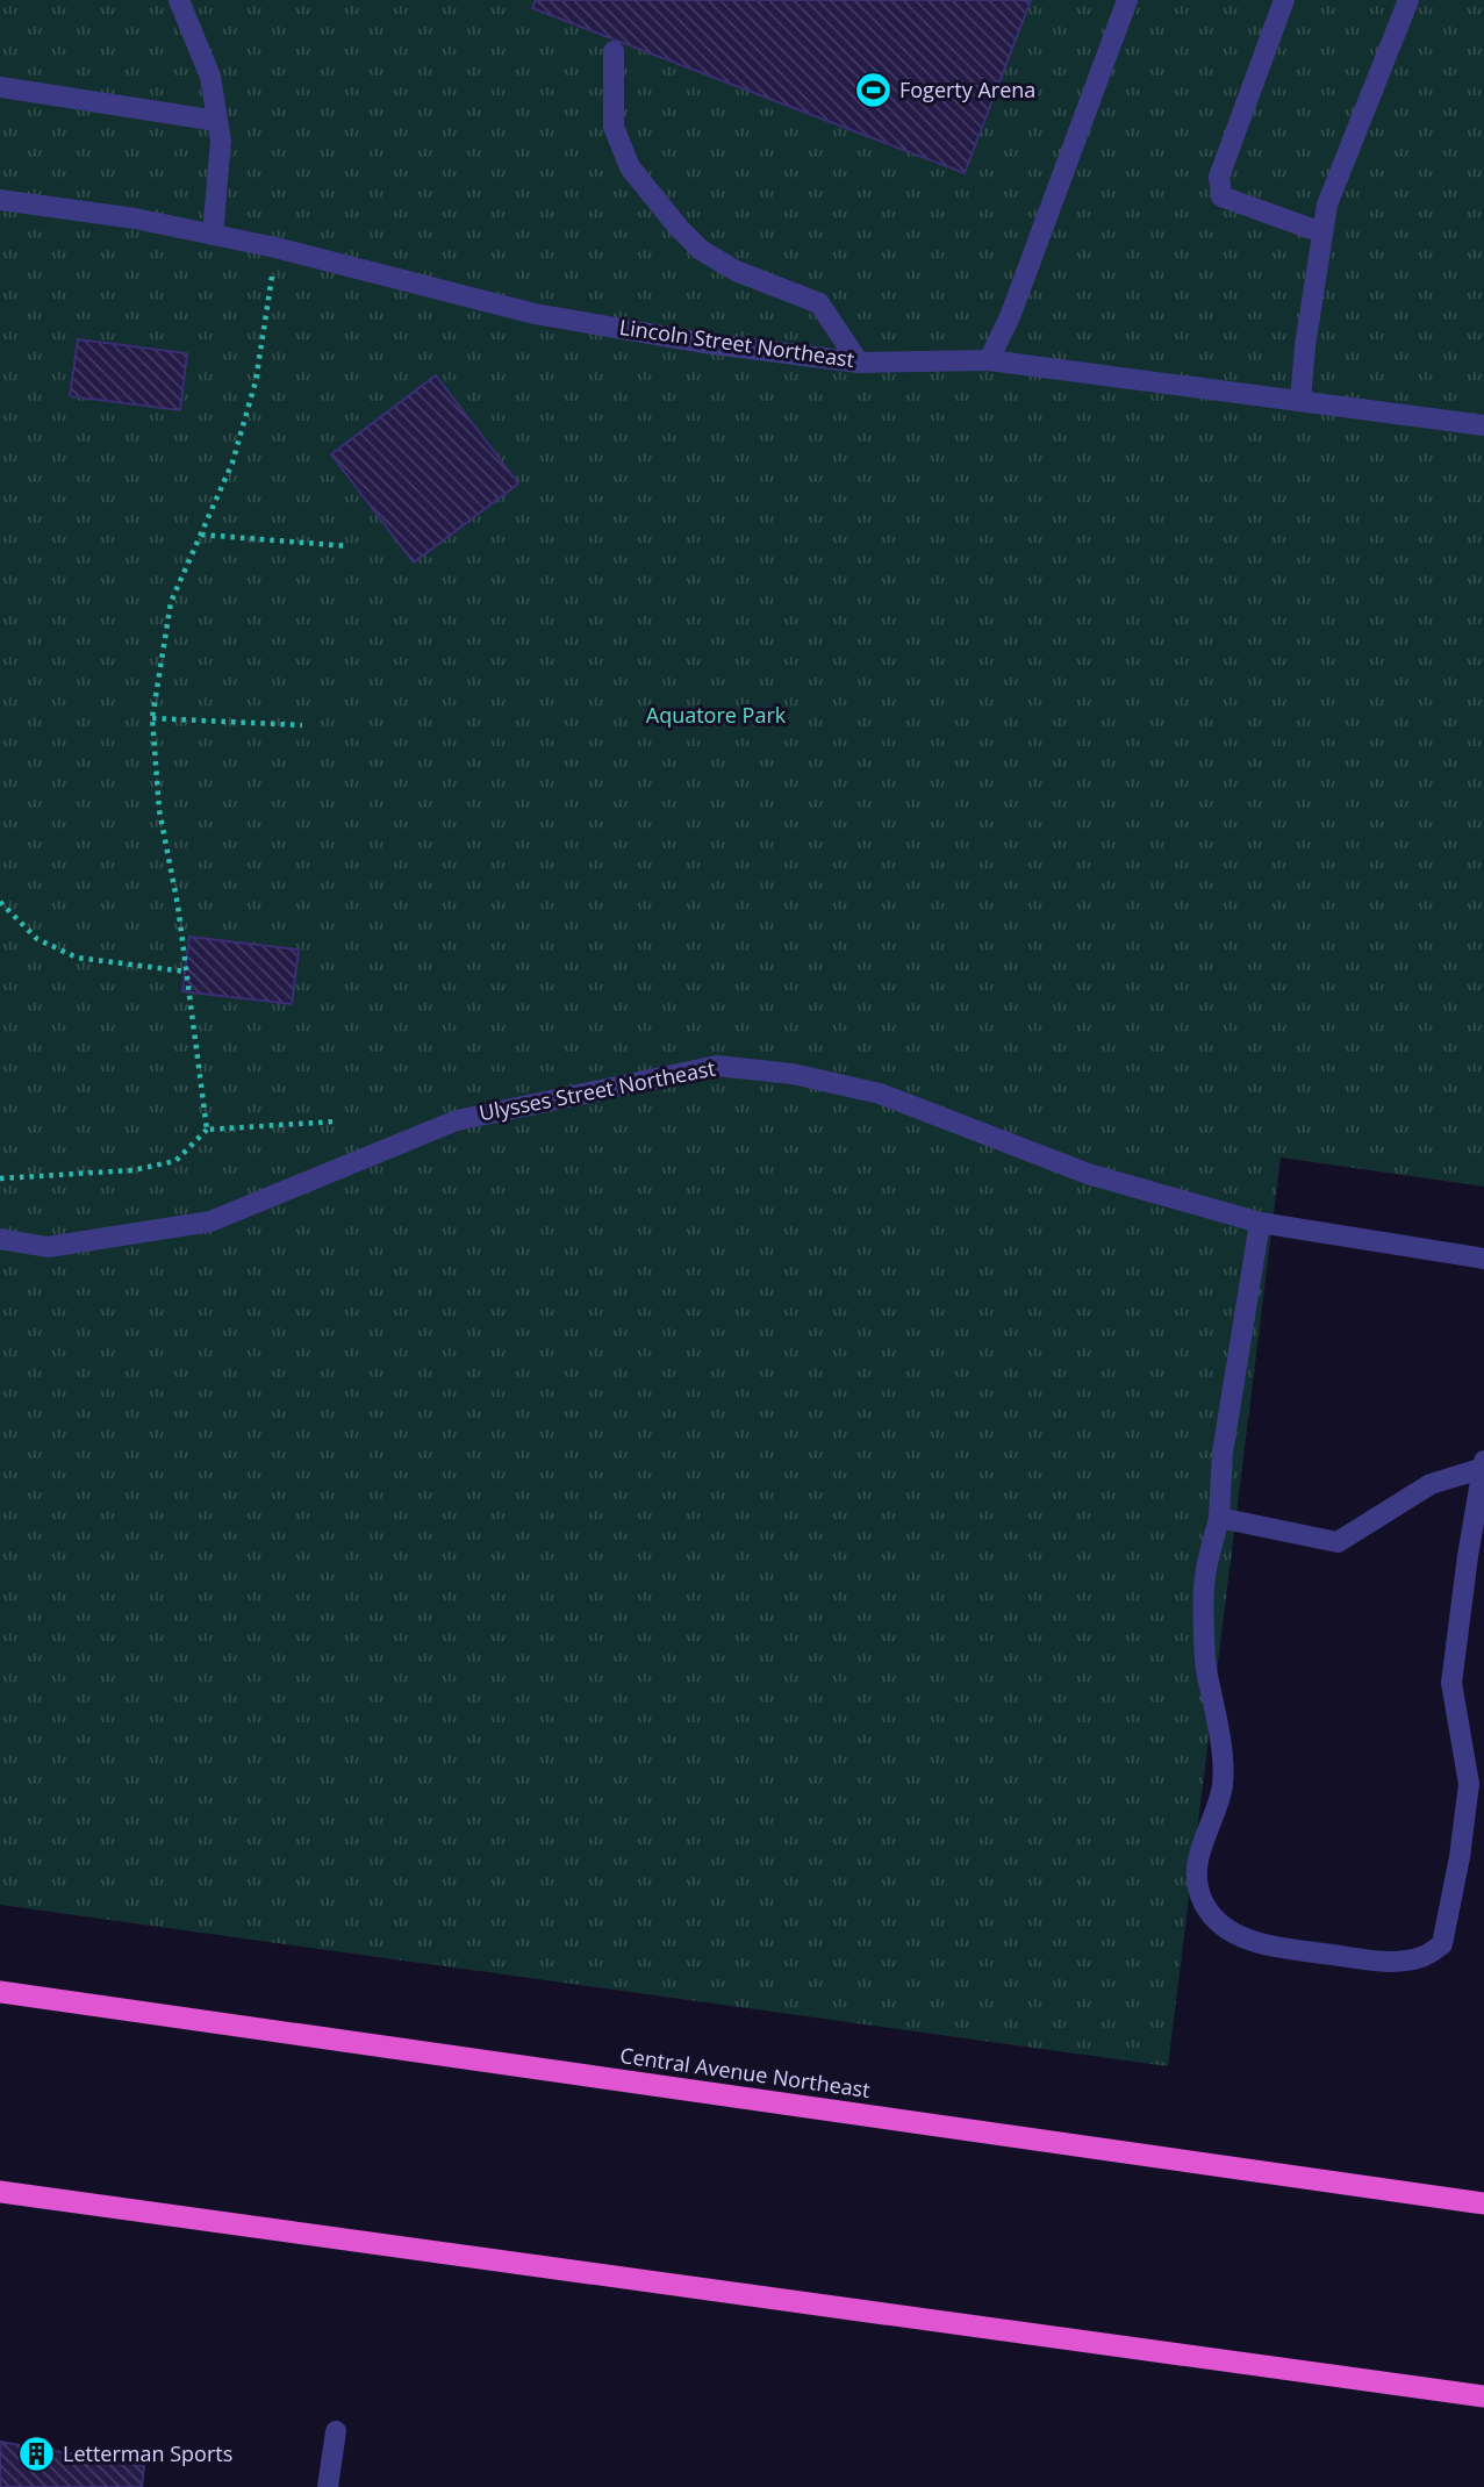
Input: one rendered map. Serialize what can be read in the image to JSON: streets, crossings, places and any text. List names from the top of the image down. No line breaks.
{"streets":{"highway":["Central Avenue Northeast"],"street":["Lincoln Street Northeast","Ulysses Street Northeast"]},"parks":["Aquatore Park"],"places":{"sports":["Fogerty Arena"],"building":["Letterman Sports"]}}
